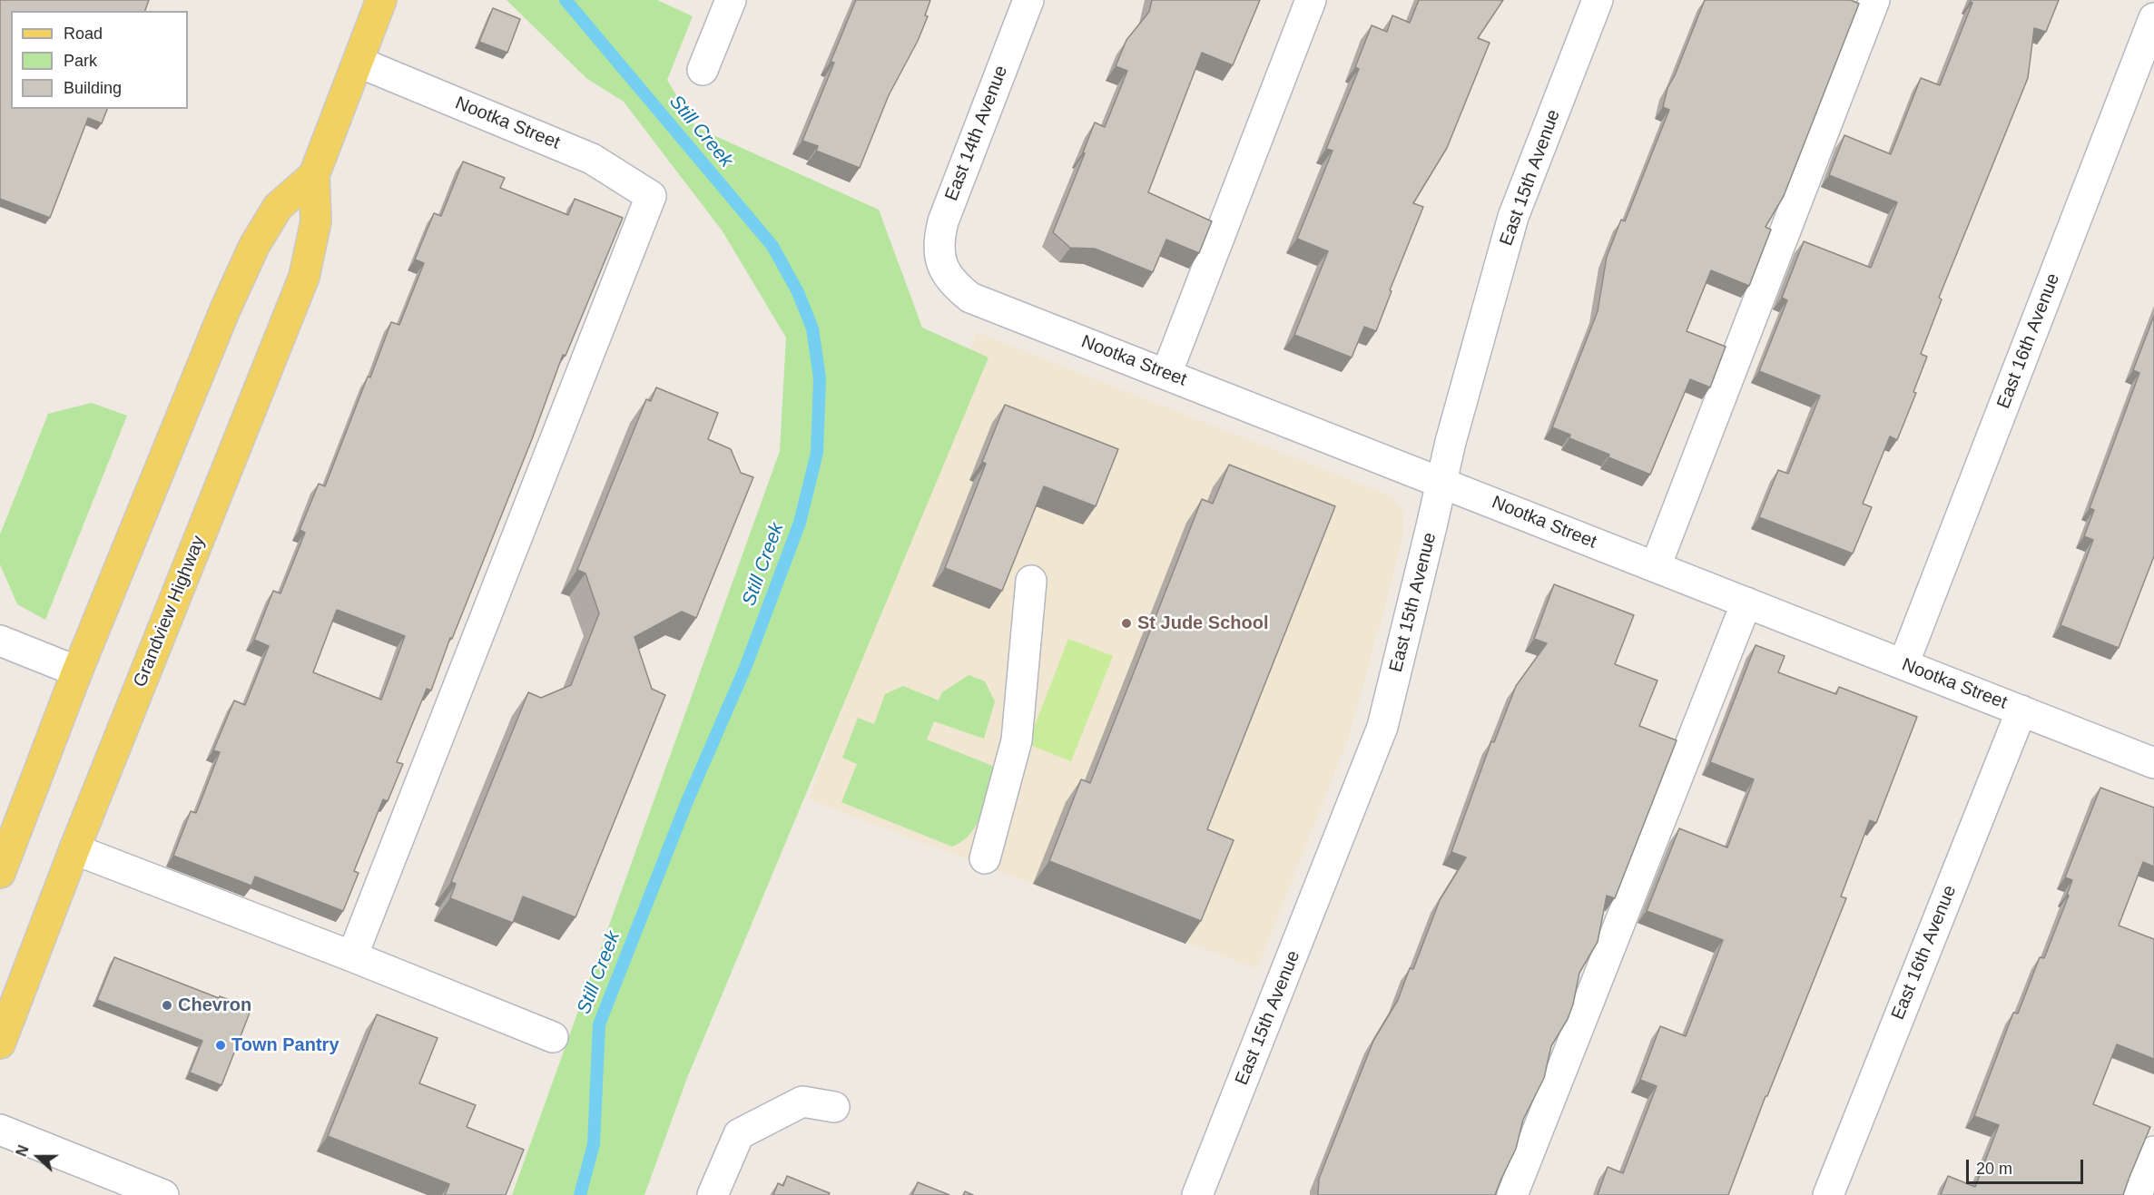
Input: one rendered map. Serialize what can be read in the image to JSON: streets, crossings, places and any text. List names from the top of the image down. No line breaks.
{"streets":{"main road":["Grandview Highway"],"street":["Nootka Street","East 14th Avenue","East 15th Avenue","East 16th Avenue"]},"crossings":[["Nootka Street","East 14th Avenue"],["Nootka Street","East 15th Avenue"],["Nootka Street","East 16th Avenue"],["Nootka Street","Grandview Highway"]],"water":["Still Creek"],"places":["St Jude School","Chevron","Town Pantry"],"legend":["Road","Park","Building"],"scale_bar":"20 m","north":"left"}
